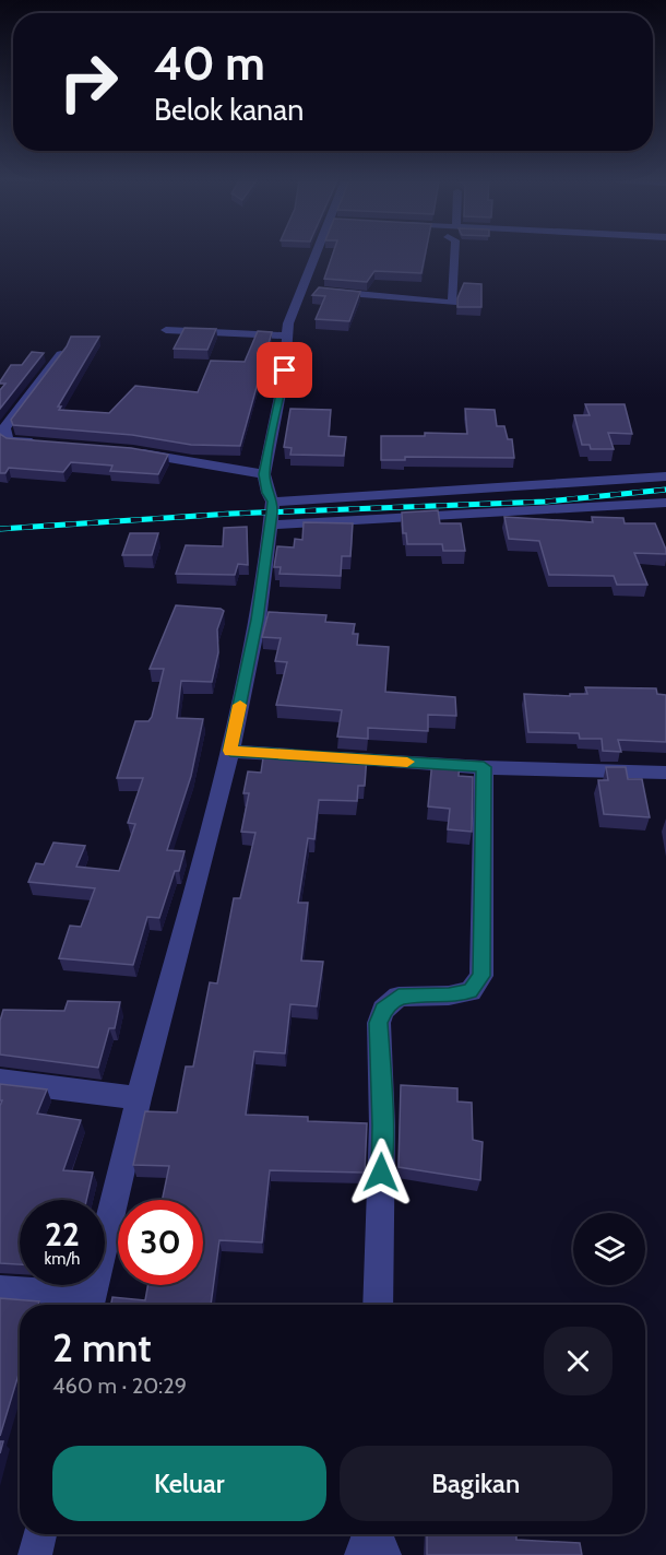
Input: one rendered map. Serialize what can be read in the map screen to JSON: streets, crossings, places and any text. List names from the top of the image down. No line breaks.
{"page":{"turn":["40 m","Belok kanan"],"speed":"22 km/h","limit":"30","heading":["2 mnt","460 m · 20:29"],"buttons":["Keluar","Bagikan"]}}
